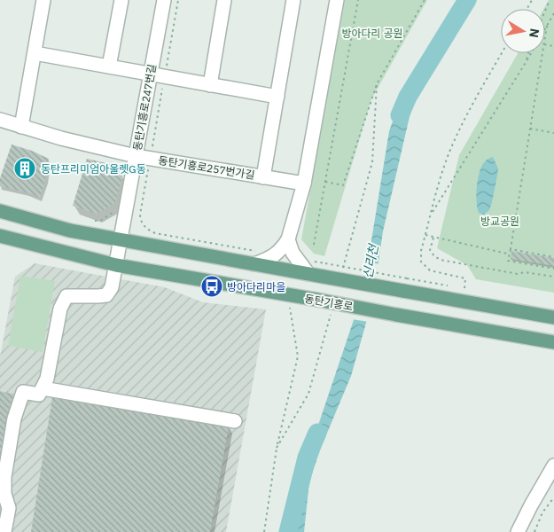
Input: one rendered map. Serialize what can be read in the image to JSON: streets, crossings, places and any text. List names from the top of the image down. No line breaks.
{"streets":{"main road":["동탄기흥로"],"street":["동탄기흥로247번길","동탄기흥로257번가길"]},"crossings":[["동탄기흥로247번길","동탄기흥로257번가길"],["동탄기흥로247번길","동탄기흥로"]],"water":["신리천"],"parks":["방아다리 공원","방교공원"],"places":{"building":["동탄프리미엄아울렛G동"],"bus stop":["방아다리마을"]},"north":"right"}
